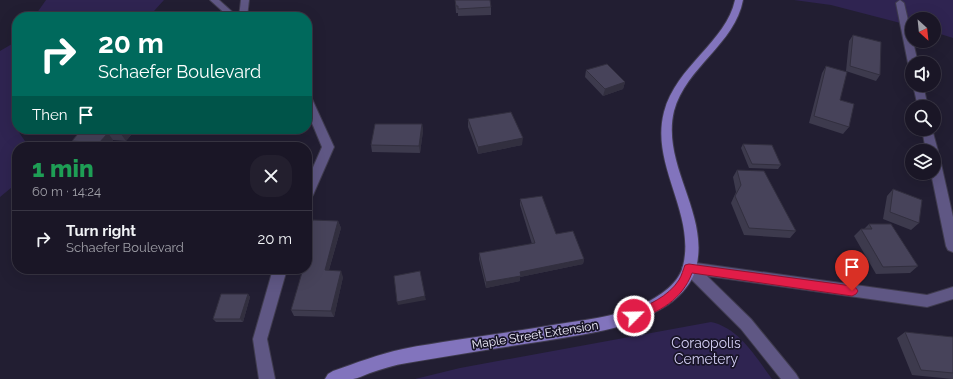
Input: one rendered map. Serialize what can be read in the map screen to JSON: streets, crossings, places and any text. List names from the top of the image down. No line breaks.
{"streets":{"street":["Maple Street Extension"]},"parks":["Coraopolis Cemetery"],"north":"bottom right","page":{"turn":["20 m","Schaefer Boulevard"],"then":"Then","heading":["1 min","60 m · 14:24"],"list":[{"name":"Turn right","note":"Schaefer Boulevard","value":"20 m"}]}}
